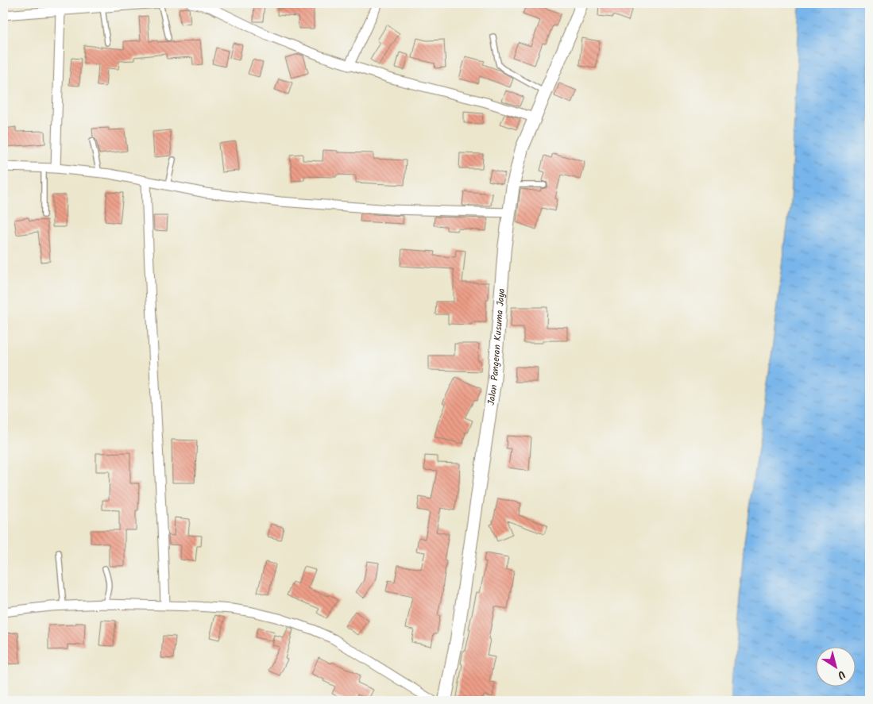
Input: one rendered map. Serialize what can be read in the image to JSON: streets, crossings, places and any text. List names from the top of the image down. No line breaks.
{"streets":{"street":["Jalan Pangeran Kusuma Jaya"]},"north":"bottom right"}
